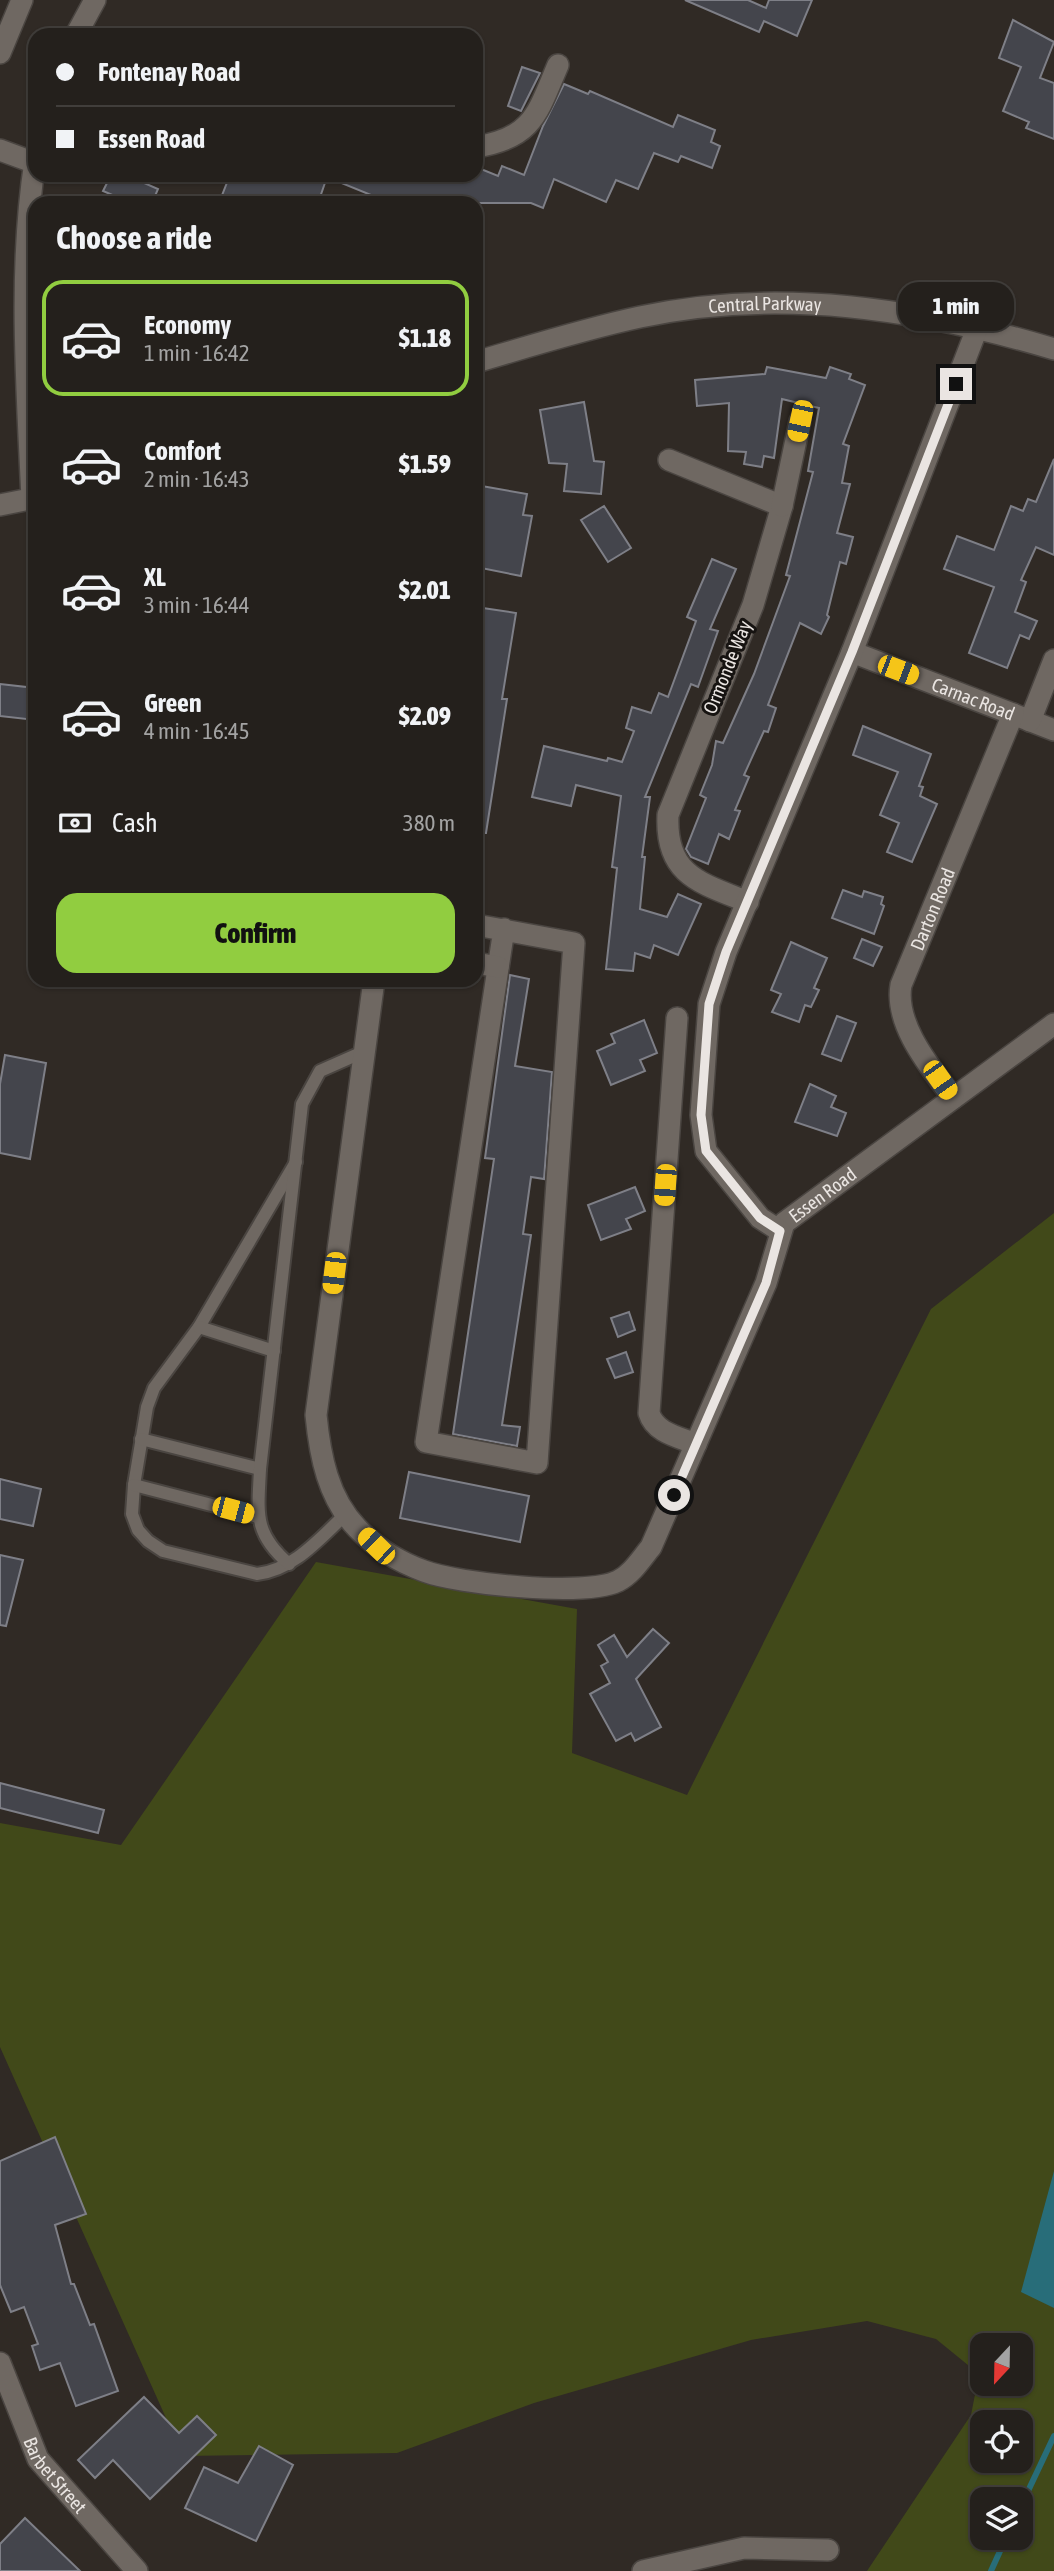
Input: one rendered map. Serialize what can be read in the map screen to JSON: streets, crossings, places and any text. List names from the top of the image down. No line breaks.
{"streets":{"street":["Central Parkway","Ormonde Way","Carnac Road","Darton Road","Essen Road","Barbet Street"]},"crossings":[["Central Parkway","Essen Road"],["Ormonde Way","Essen Road"],["Carnac Road","Darton Road"],["Carnac Road","Essen Road"],["Darton Road","Essen Road"]],"north":"bottom","page":{"banner":["Fontenay Road","Essen Road"],"heading":"Choose a ride","list":[{"name":"Economy","note":"1 min · 16:42","value":"$1.18"},{"name":"Comfort","note":"2 min · 16:43","value":"$1.59"},{"name":"XL","note":"3 min · 16:44","value":"$2.01"},{"name":"Green","note":"4 min · 16:45","value":"$2.09"}],"bubble":"1 min","pay":["Cash","380 m"],"buttons":"Confirm"}}
